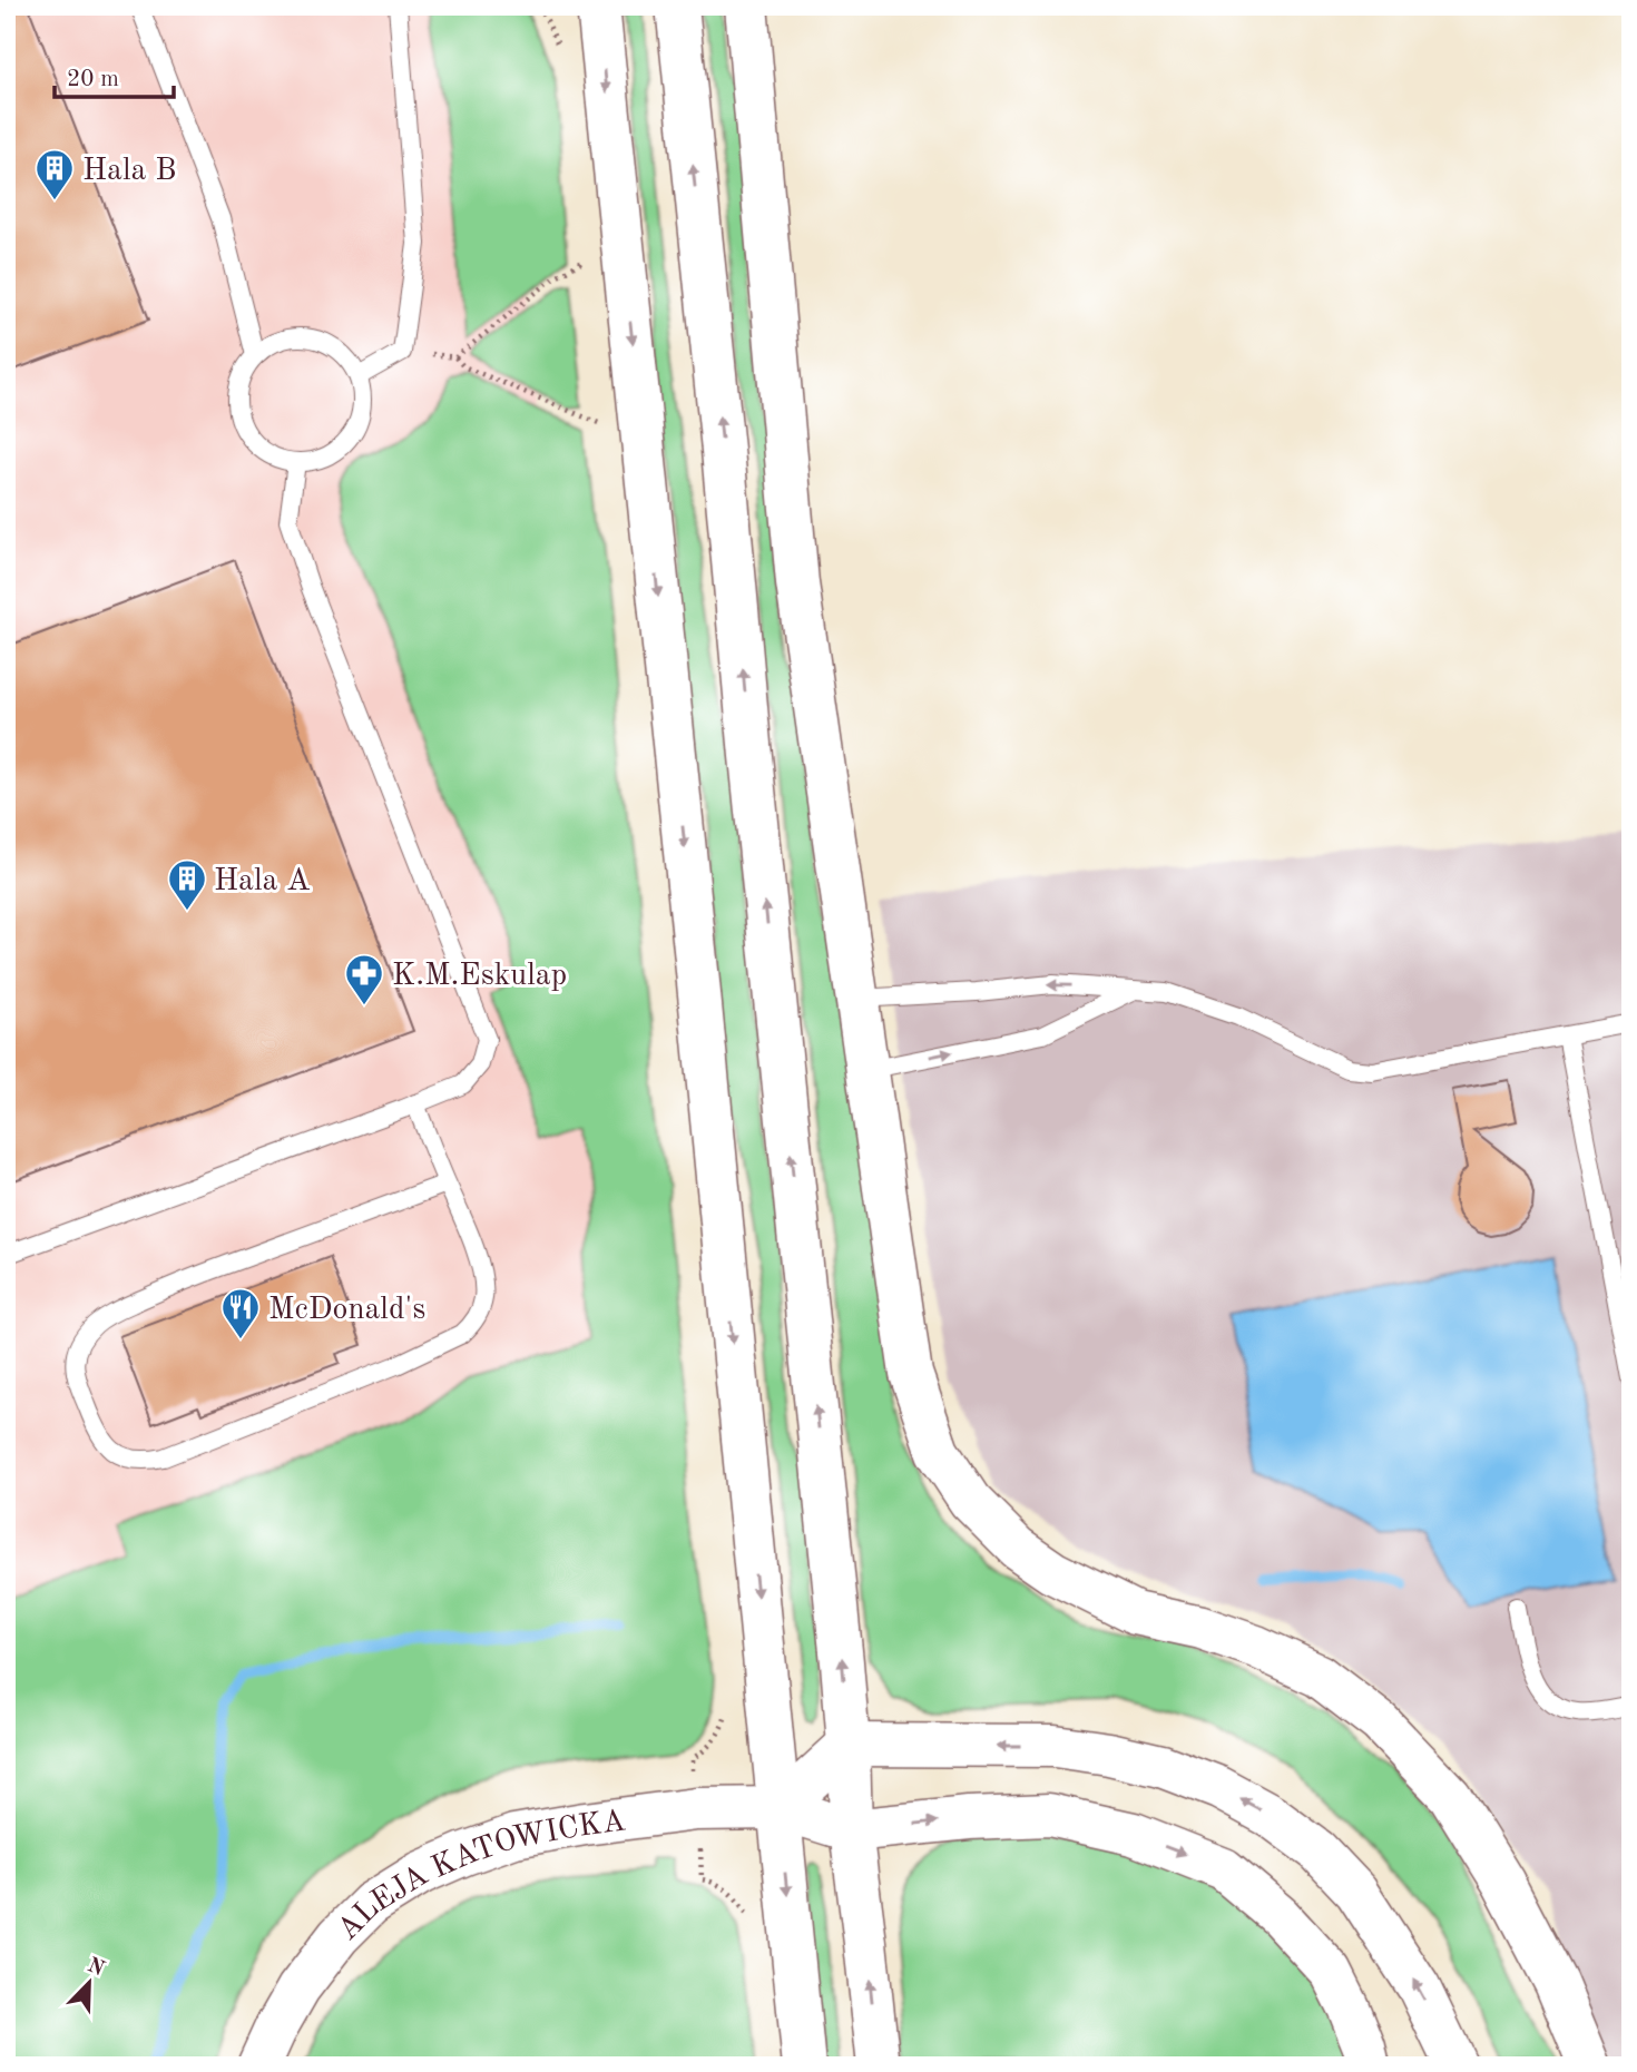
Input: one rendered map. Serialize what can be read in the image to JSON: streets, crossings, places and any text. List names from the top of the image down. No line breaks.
{"streets":{"main road":["ALEJA KATOWICKA"]},"places":{"building":["Hala B","Hala A"],"pharmacy":["K.M.Eskulap"],"restaurant":["McDonald's"]},"scale_bar":"20 m","north":"top right"}
